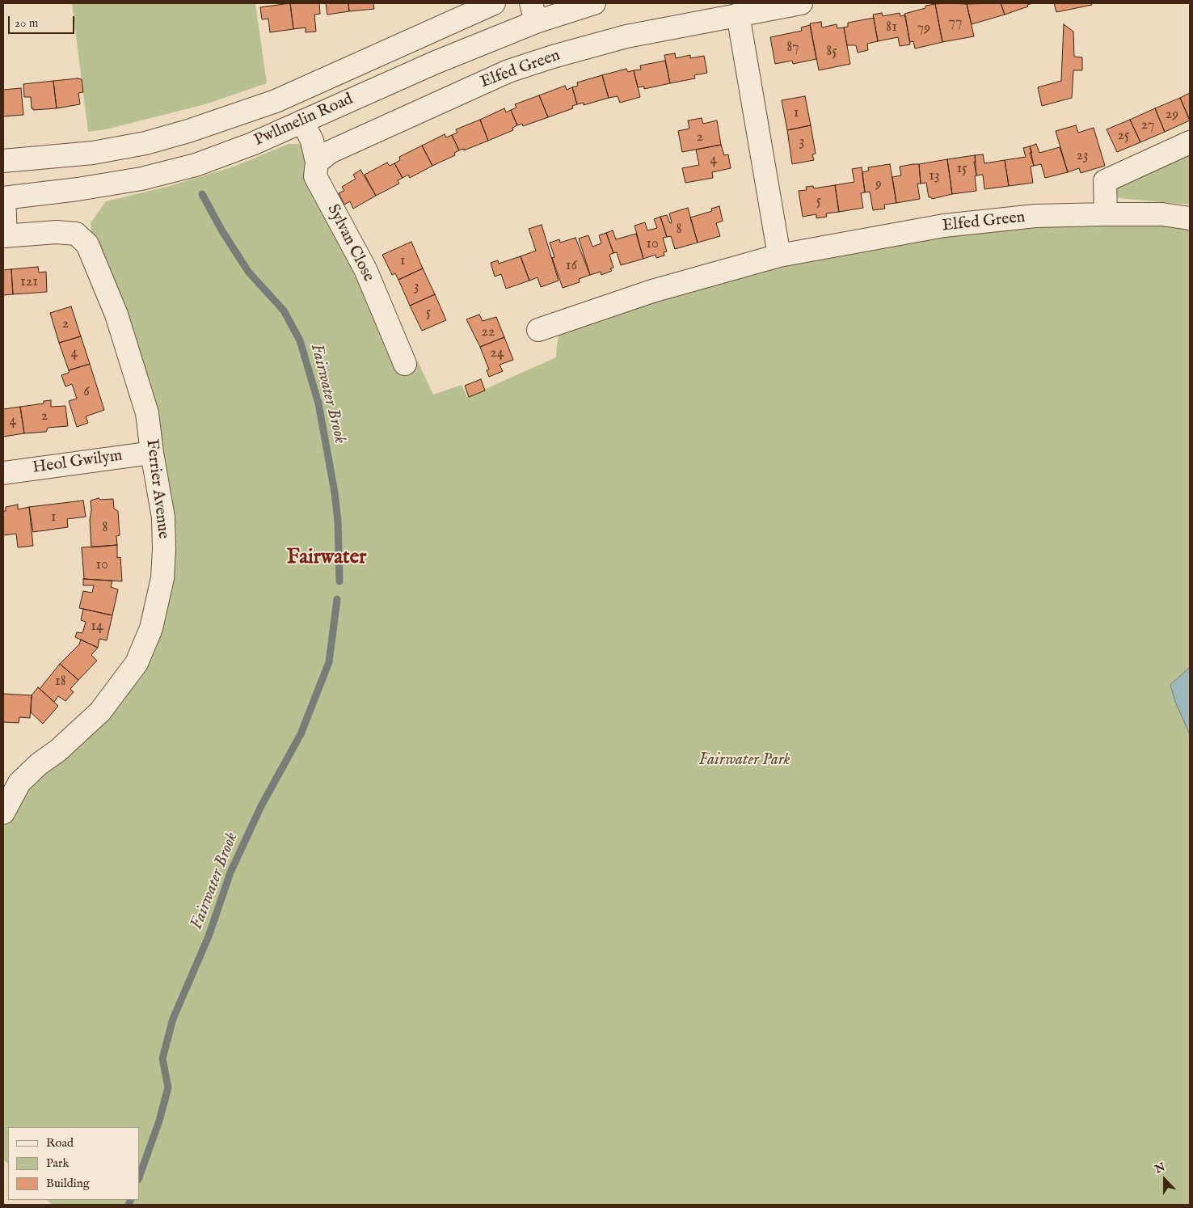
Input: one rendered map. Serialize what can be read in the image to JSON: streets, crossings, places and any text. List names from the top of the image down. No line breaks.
{"streets":{"street":["Elfed Green","Pwllmelin Road","Sylvan Close","Heol Gwilym","Ferrier Avenue"]},"crossings":[["Elfed Green","Sylvan Close"],["Pwllmelin Road","Sylvan Close"],["Pwllmelin Road","Ferrier Avenue"],["Heol Gwilym","Ferrier Avenue"]],"districts":["Fairwater"],"water":["Fairwater Brook"],"parks":["Fairwater Park"],"house_numbers":["77","81","79","87","85","1","29","27","25","2","3","23","4","15","13","9","5","8","10","1","16","121","3","5","2","22","4","24","6","2","4","1","8","10","14","18"],"legend":["Road","Park","Building"],"scale_bar":"20 m","north":"top"}
